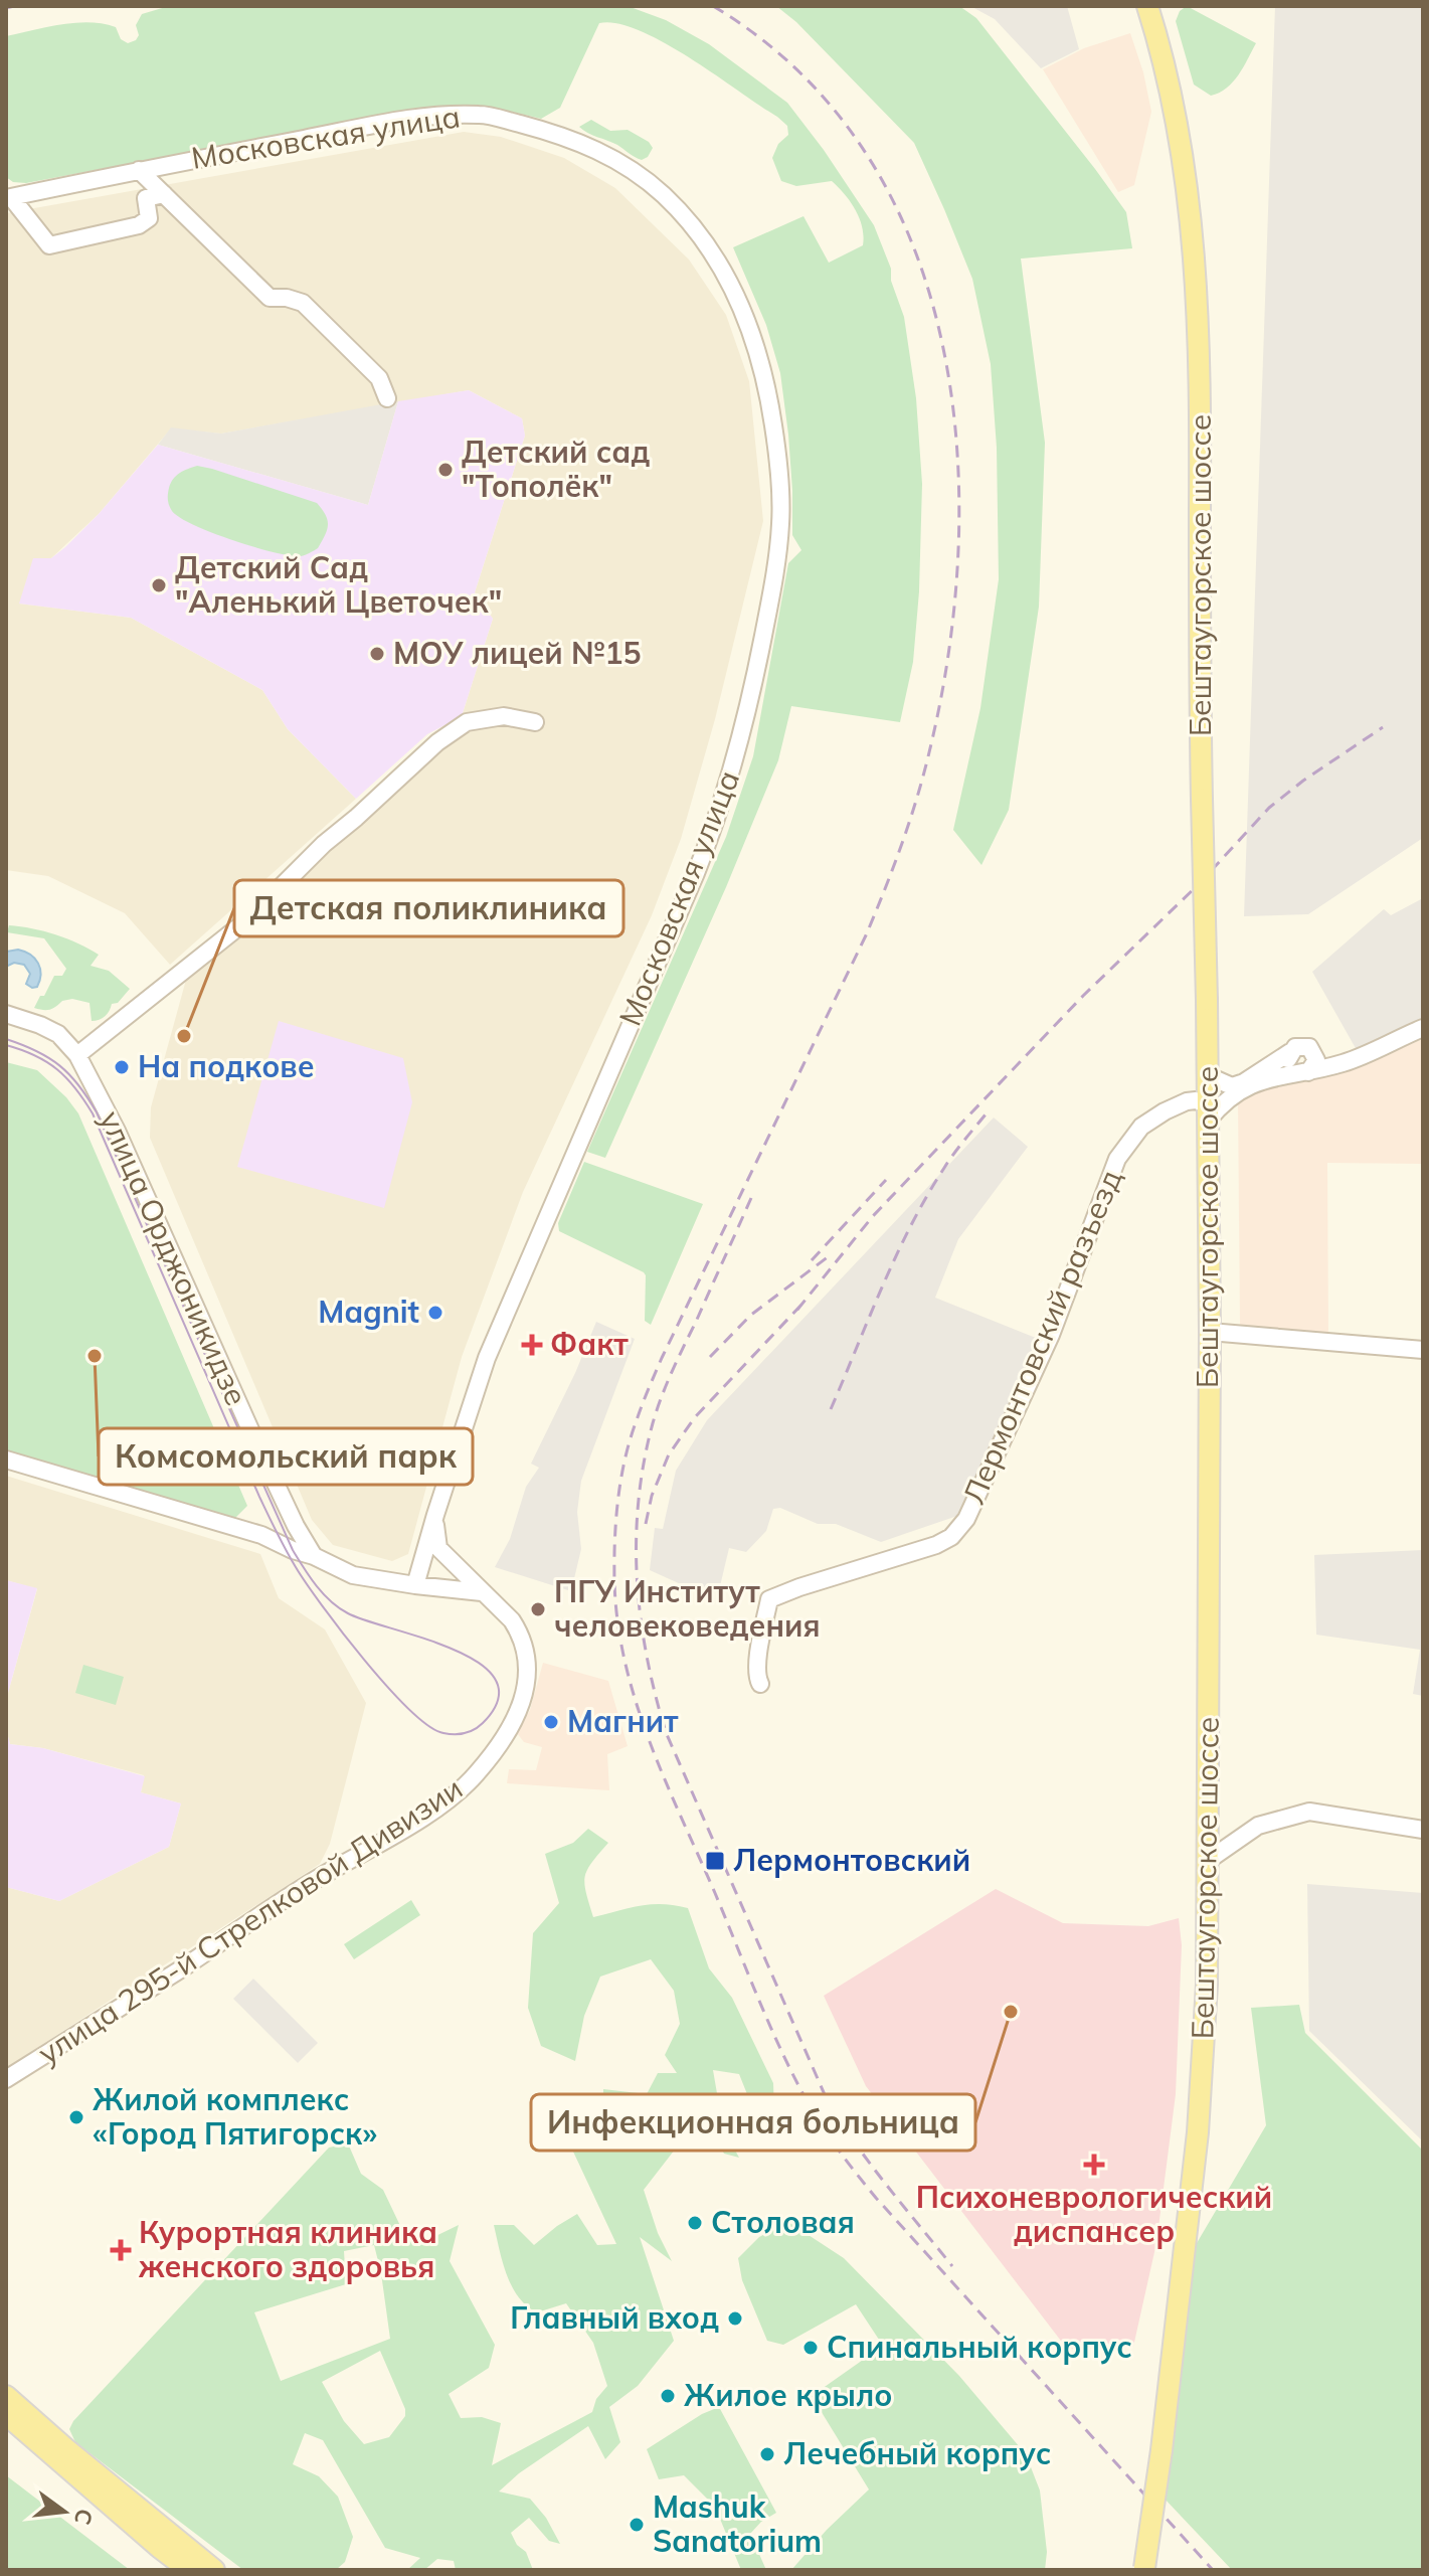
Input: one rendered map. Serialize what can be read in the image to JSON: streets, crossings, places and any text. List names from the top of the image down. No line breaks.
{"streets":{"main road":["Бештаугорское шоссе"],"street":["Московская улица","улица Орджоникидзе","Лермонтовский разъезд","улица 295-й Стрелковой Дивизии"]},"crossings":[["Московская улица","улица 295-й Стрелковой Дивизии"],["Бештаугорское шоссе","Лермонтовский разъезд"]],"places":{"other":["Детский сад \"Тополёк\"","Детский Сад \"Аленький Цветочек\"","МОУ лицей №15","Детская поликлиника","На подкове","Magnit","Комсомольский парк","ПГУ Институт человековедения","Магнит","Инфекционная больница","Жилой комплекс «Город Пятигорск»","Столовая","Главный вход","Спинальный корпус","Жилое крыло","Лечебный корпус","Mashuk Sanatorium"],"health":["Факт","Психоневрологический диспансер","Курортная клиника женского здоровья"],"transit":["Лермонтовский"]},"north":"right"}
